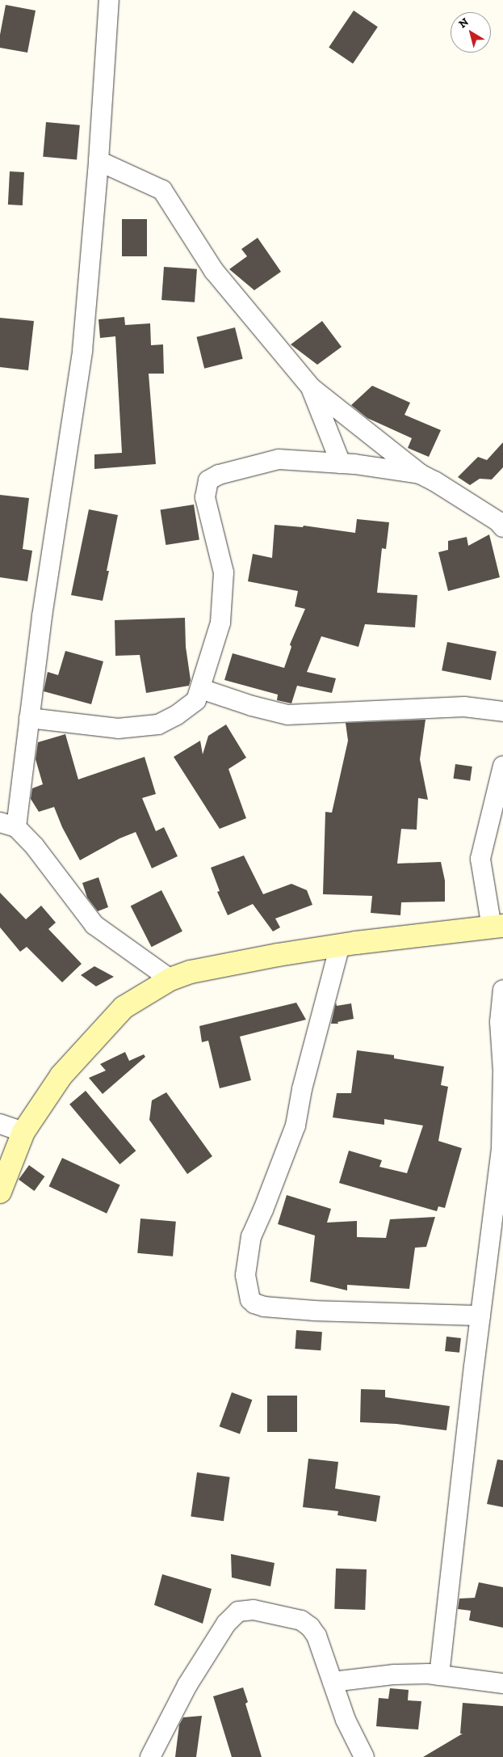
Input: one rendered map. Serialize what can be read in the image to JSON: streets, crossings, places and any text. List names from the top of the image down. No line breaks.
{"north":"top left"}
